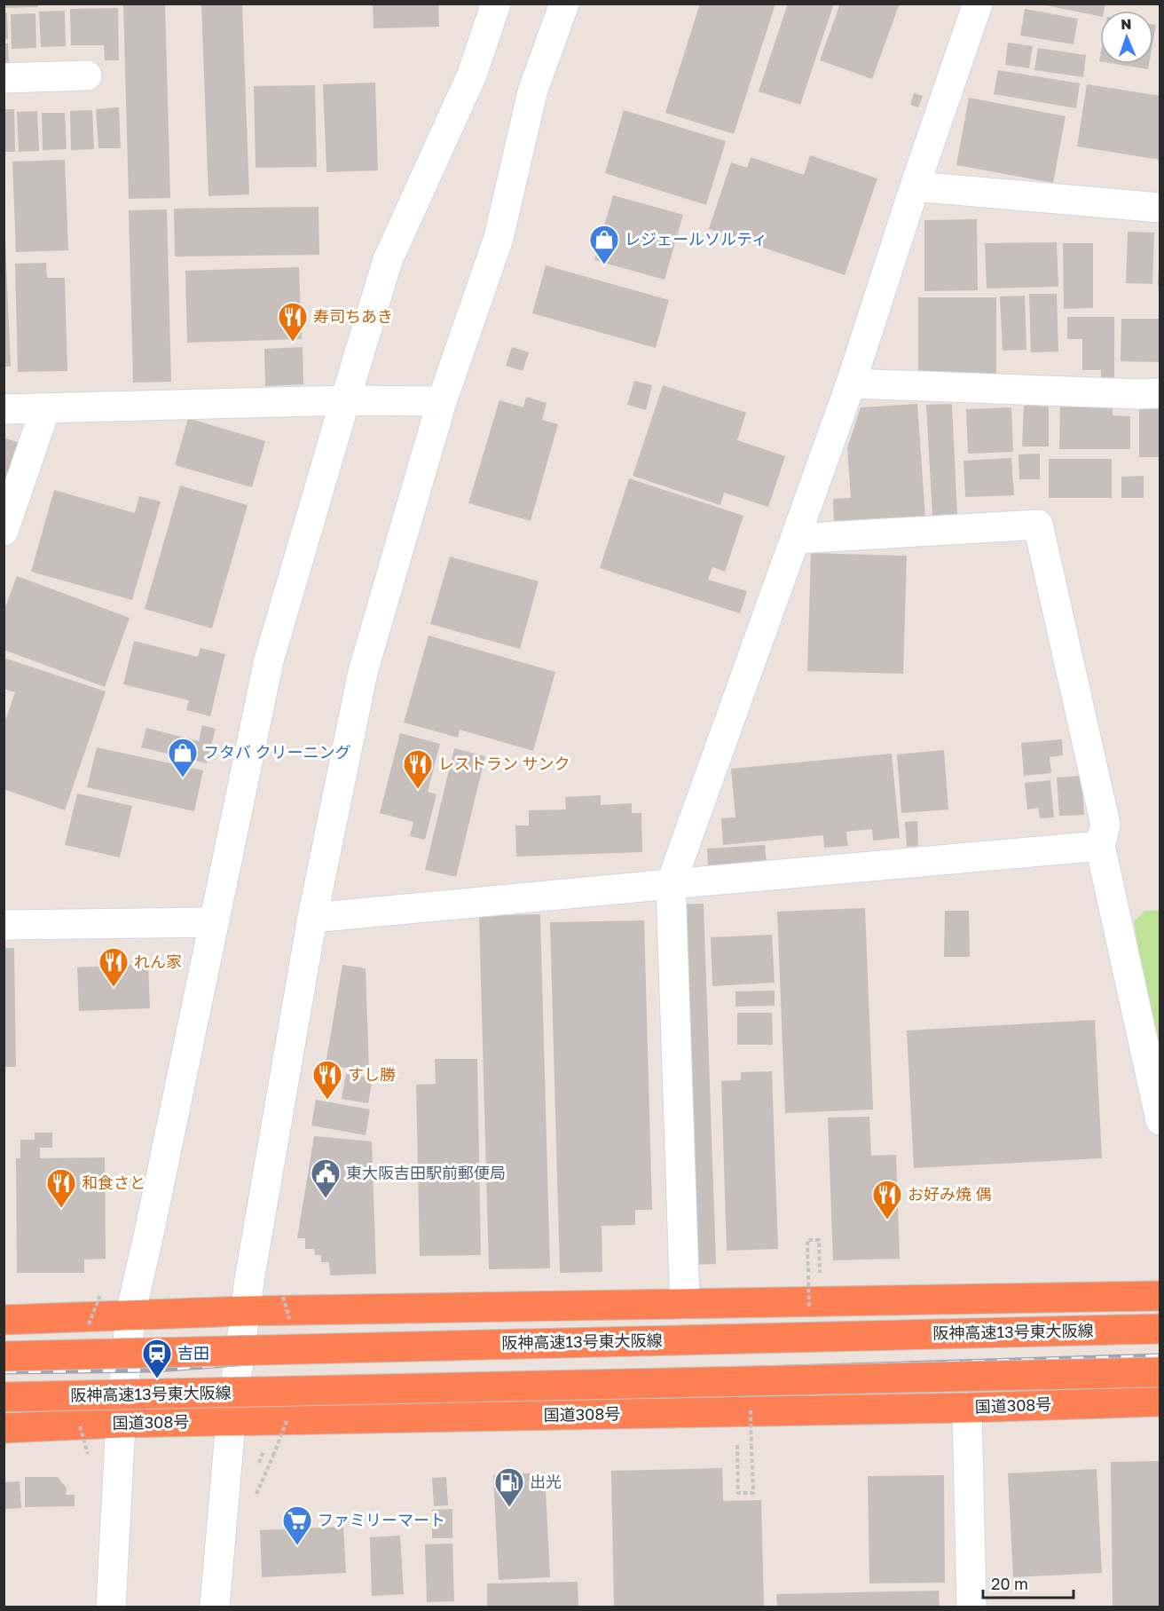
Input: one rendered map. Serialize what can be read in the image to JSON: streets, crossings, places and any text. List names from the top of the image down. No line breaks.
{"streets":{"highway":["阪神高速13号東大阪線","国道308号"]},"places":{"shop":["レジェールソルティ","フタバ クリーニング"],"restaurant":["寿司ちあき","レストラン サンク","れん家","すし勝","和食さと","お好み焼 偶"],"public building":["東大阪吉田駅前郵便局"],"station":["吉田"],"fuel station":["出光"],"supermarket":["ファミリーマート"]},"scale_bar":"20 m","north":"top"}
